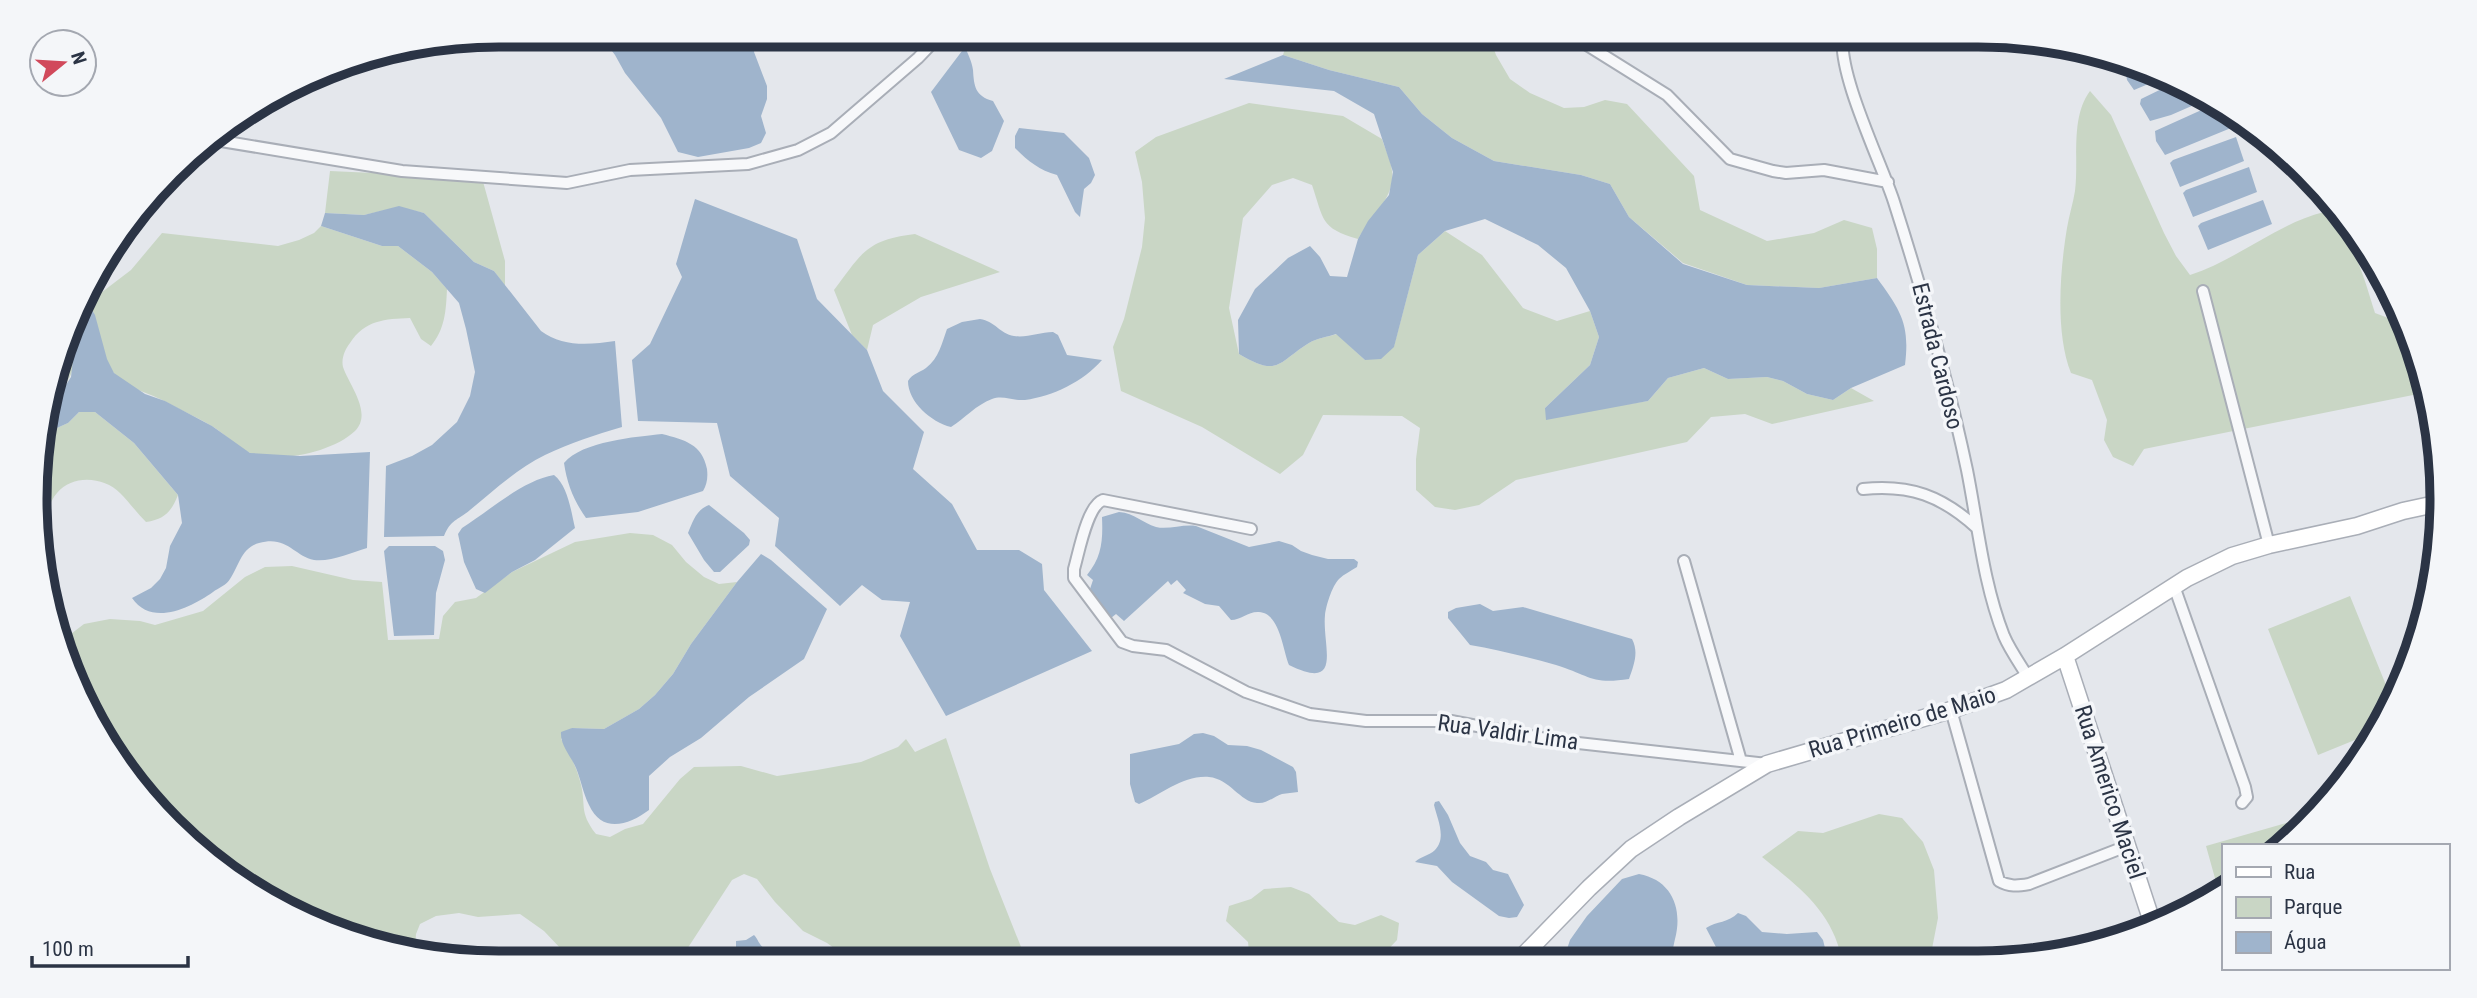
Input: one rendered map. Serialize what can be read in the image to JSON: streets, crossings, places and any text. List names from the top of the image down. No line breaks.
{"streets":{"main road":["Rua Primeiro de Maio","Rua Americo Maciel"],"street":["Estrada Cardoso","Rua Valdir Lima"]},"crossings":[["Estrada Cardoso","Rua Primeiro de Maio"],["Rua Primeiro de Maio","Rua Valdir Lima"],["Rua Primeiro de Maio","Rua Americo Maciel"]],"legend":["Rua","Parque","Água"],"scale_bar":"100 m","north":"right"}
